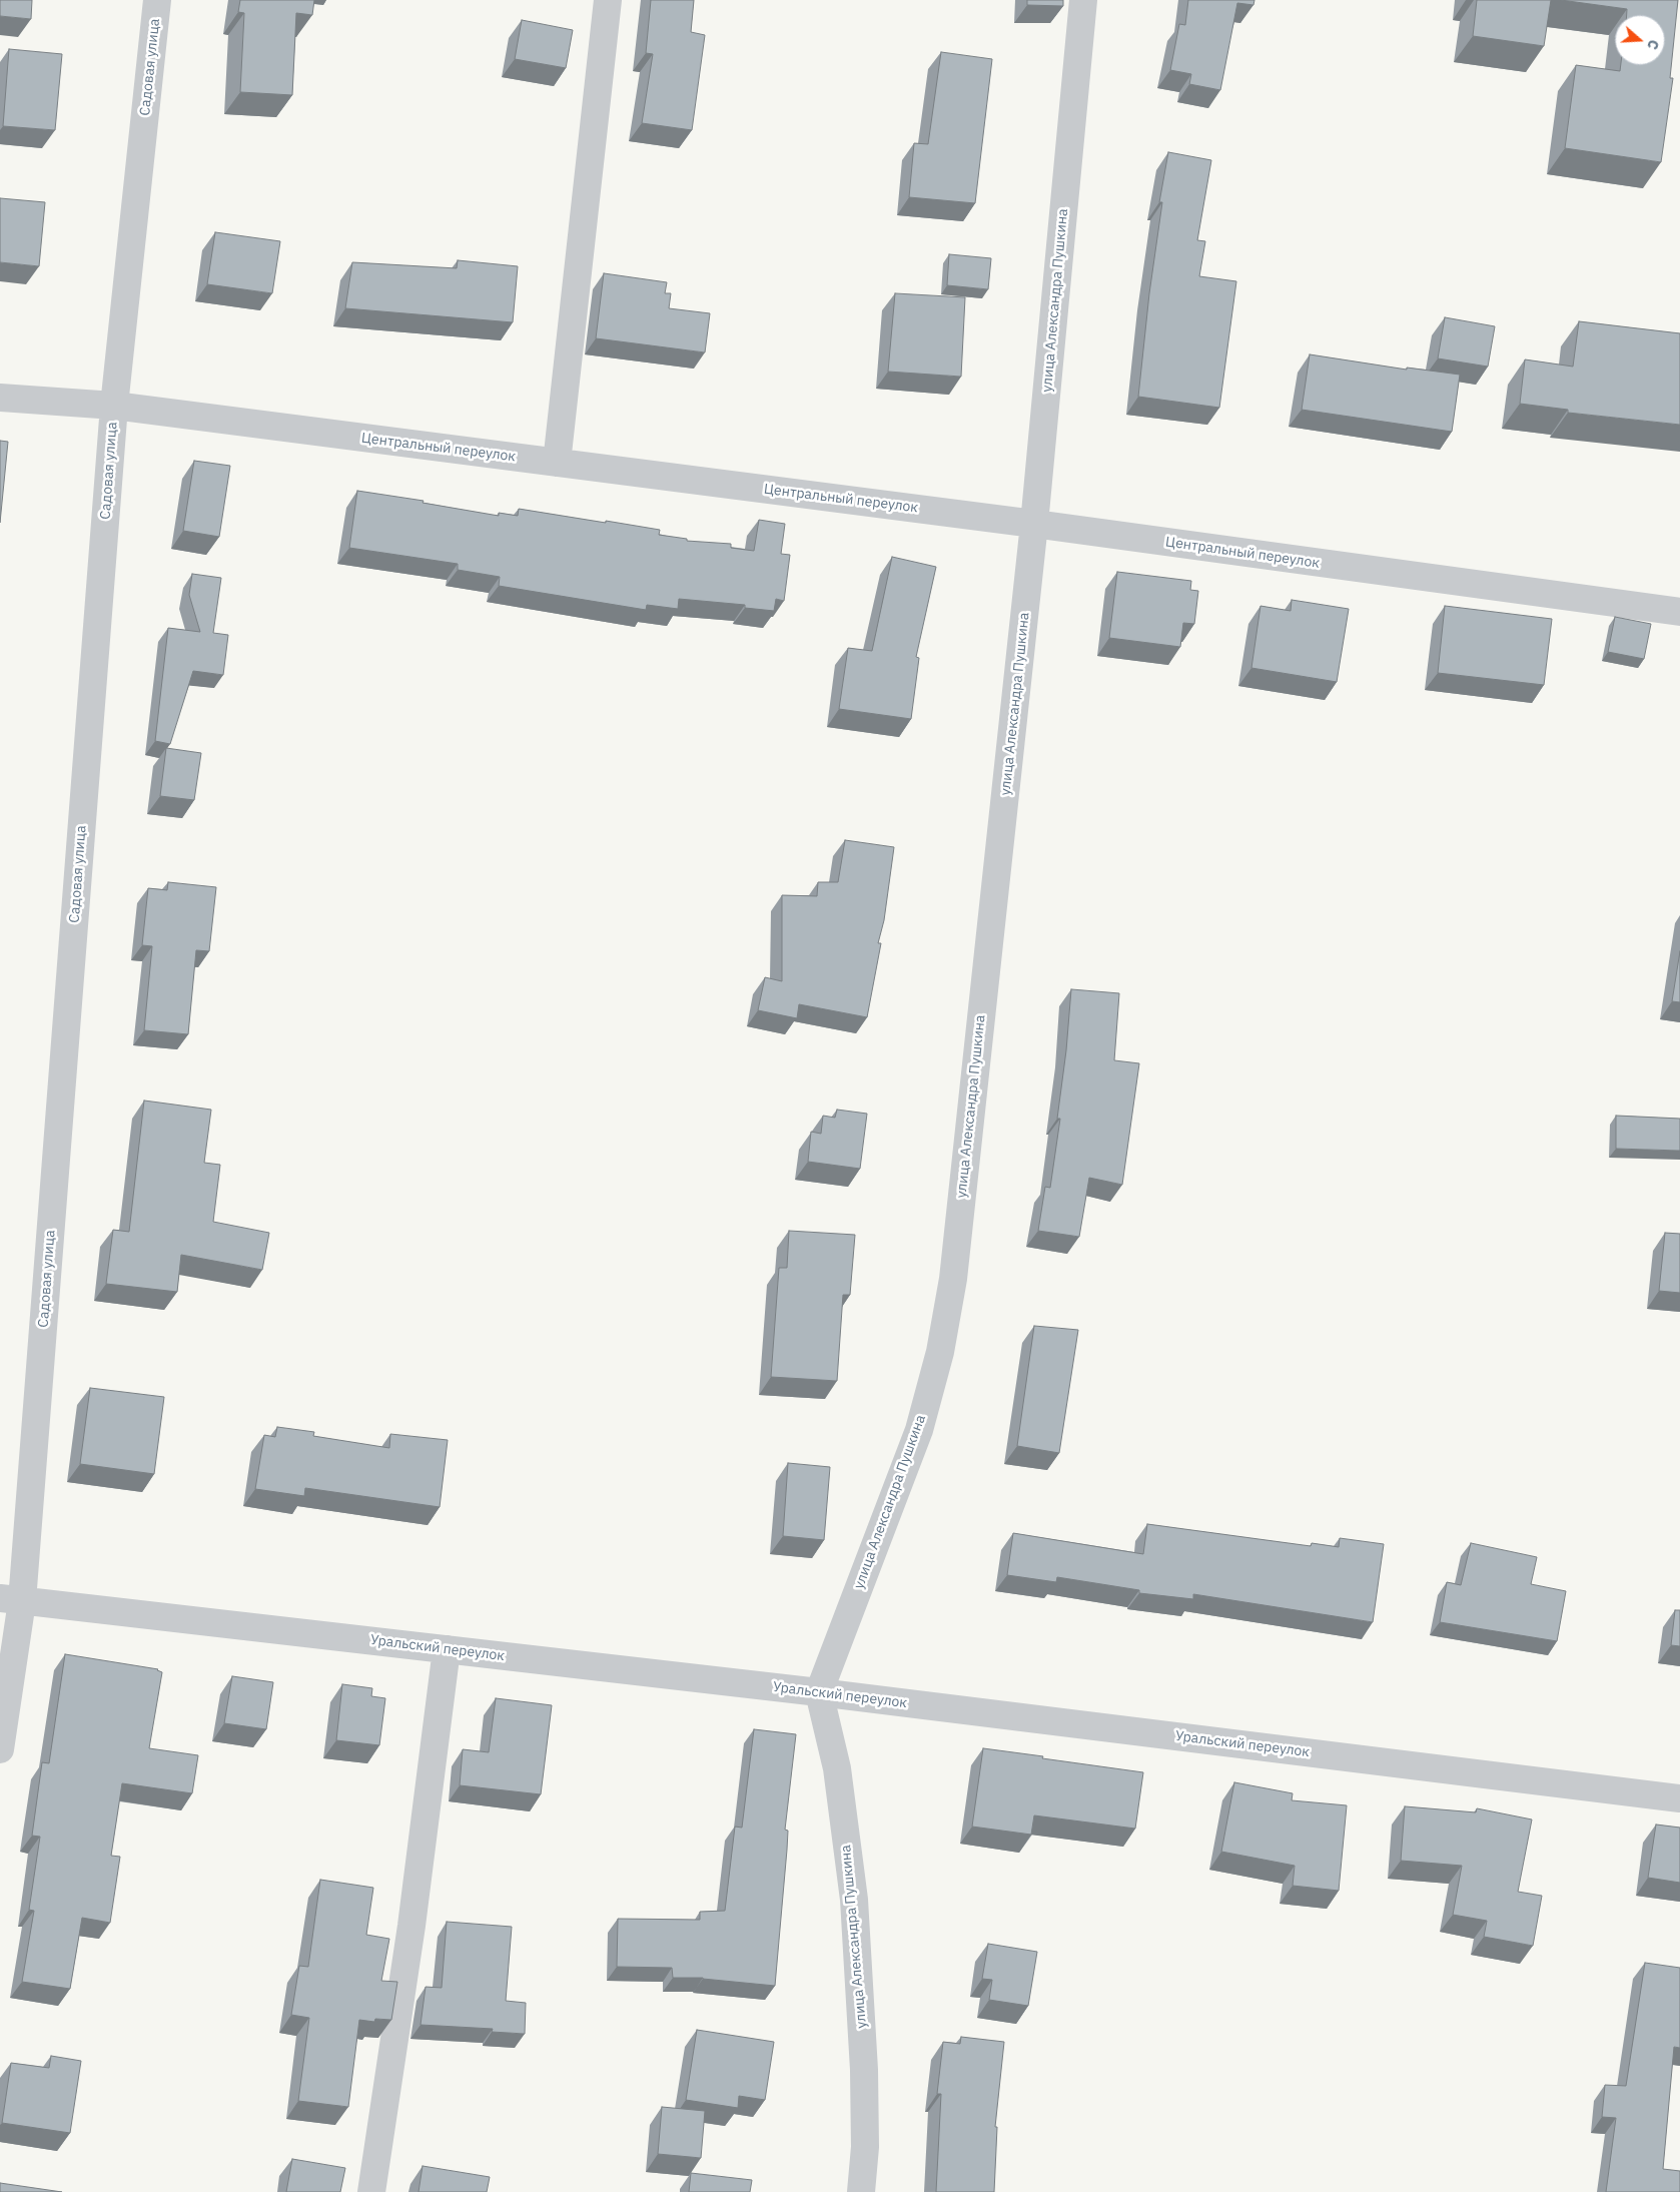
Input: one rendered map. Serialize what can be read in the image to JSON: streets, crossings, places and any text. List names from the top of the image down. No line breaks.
{"streets":{"street":["Садовая улица","улица Александра Пушкина","Центральный переулок","Уральский переулок"]},"crossings":[["Садовая улица","Центральный переулок"],["Садовая улица","Уральский переулок"],["улица Александра Пушкина","Центральный переулок"],["улица Александра Пушкина","Уральский переулок"]],"north":"right"}
